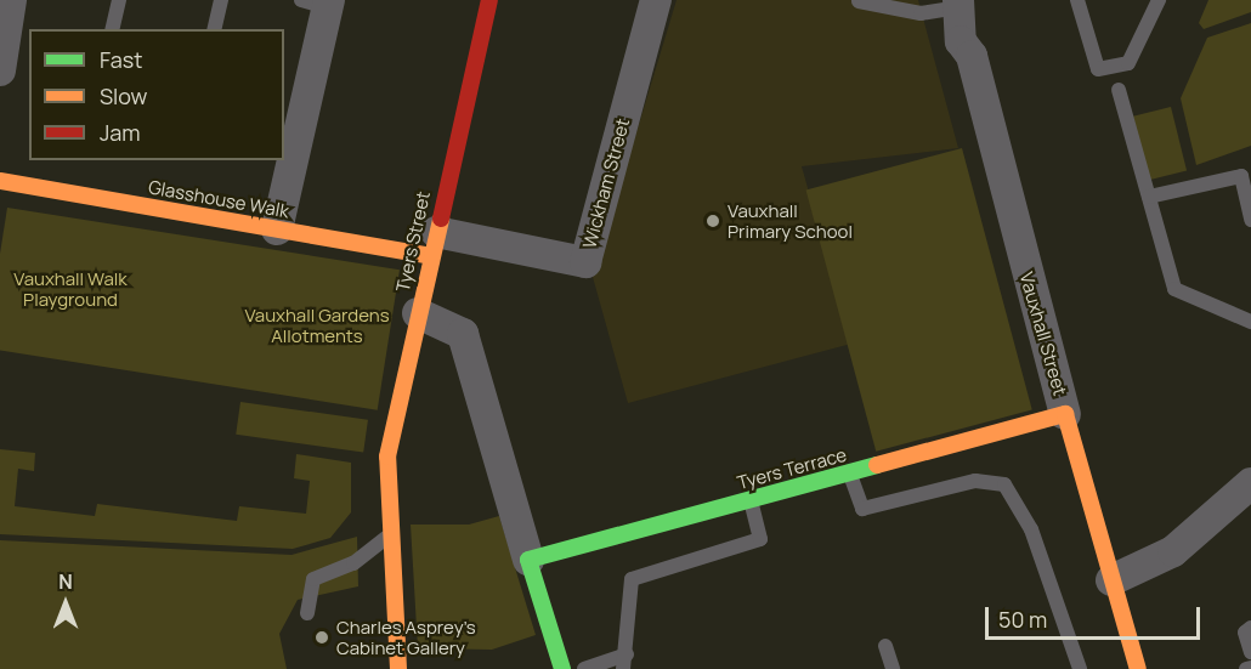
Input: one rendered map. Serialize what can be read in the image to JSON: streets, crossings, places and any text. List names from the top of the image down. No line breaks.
{"streets":{"street":["Wickham Street","Glasshouse Walk","Tyers Street","Vauxhall Street","Tyers Terrace"]},"crossings":[["Wickham Street","Glasshouse Walk"],["Wickham Street","Tyers Street"],["Glasshouse Walk","Tyers Street"],["Vauxhall Street","Tyers Terrace"]],"parks":["Vauxhall Walk Playground","Vauxhall Gardens Allotments"],"places":["Vauxhall Primary School","Charles Asprey’s Cabinet Gallery"],"legend":["Fast","Slow","Jam"],"scale_bar":"50 m","north":"top"}
